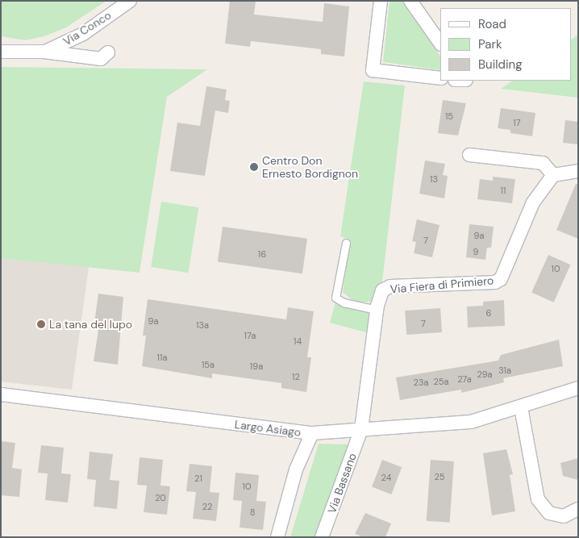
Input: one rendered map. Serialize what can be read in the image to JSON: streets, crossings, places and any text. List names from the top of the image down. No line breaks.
{"streets":{"street":["Via Conco","Via Fiera di Primiero","Largo Asiago","Via Bassano"]},"crossings":[["Via Fiera di Primiero","Largo Asiago"],["Via Fiera di Primiero","Via Bassano"],["Largo Asiago","Via Bassano"]],"places":["Centro Don Ernesto Bordignon","La tana del lupo"],"house_numbers":["15","17","13","11","9a","7","9","16","10","6","9a","7","13a","17a","14","11a","15a","19a","31a","29a","12","27a","25a","23a","25","24","21","10","20","22","8"],"legend":["Road","Park","Building"]}
